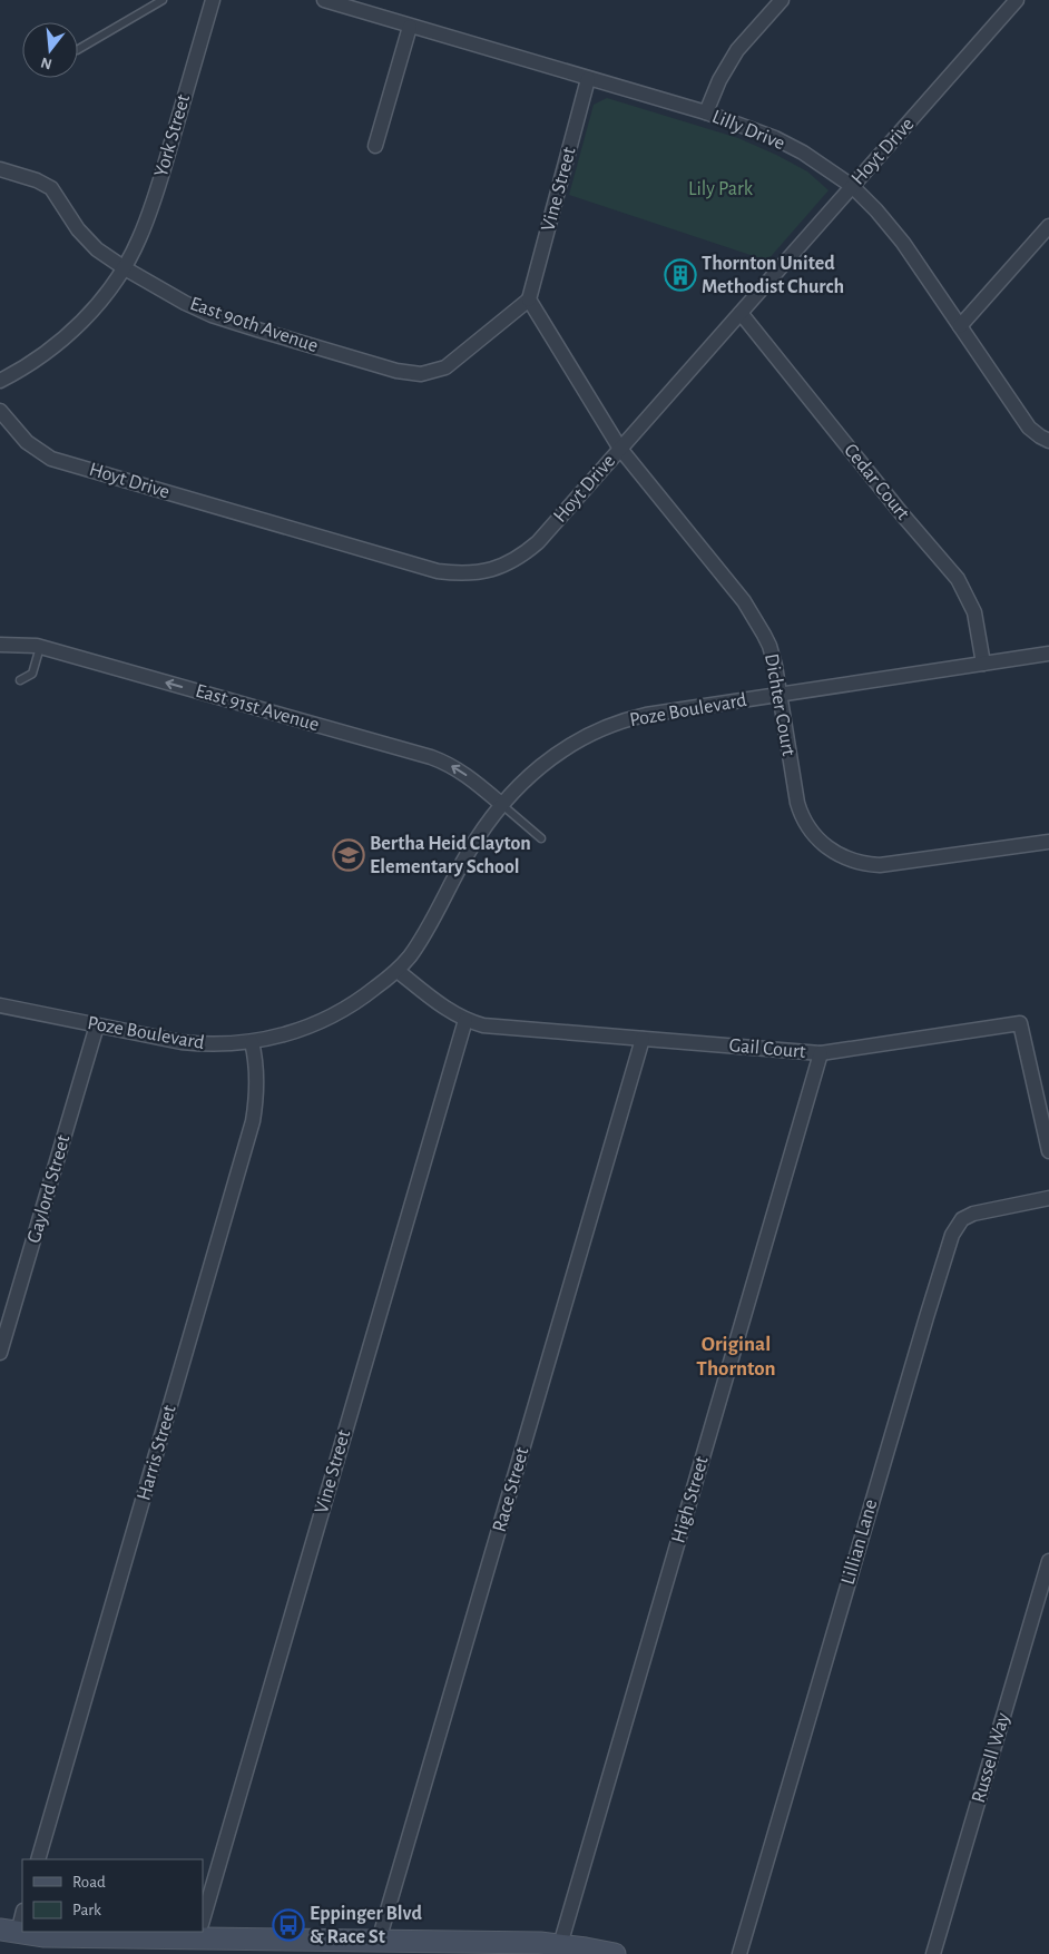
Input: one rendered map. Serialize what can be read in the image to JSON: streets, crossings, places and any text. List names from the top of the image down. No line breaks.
{"streets":{"street":["Lilly Drive","York Street","Hoyt Drive","Vine Street","East 90th Avenue","Cedar Court","Dichter Court","East 91st Avenue","Poze Boulevard","Gail Court","Gaylord Street","Harris Street","Race Street","High Street","Lillian Lane","Russell Way"]},"crossings":[["Lilly Drive","Hoyt Drive"],["Lilly Drive","Vine Street"],["York Street","East 90th Avenue"],["Hoyt Drive","Cedar Court"],["Hoyt Drive","Dichter Court"],["Vine Street","East 90th Avenue"],["Vine Street","Dichter Court"],["Vine Street","Gail Court"],["East 90th Avenue","Dichter Court"],["Cedar Court","Poze Boulevard"],["Dichter Court","Poze Boulevard"],["East 91st Avenue","Poze Boulevard"],["Poze Boulevard","Gail Court"],["Poze Boulevard","Gaylord Street"],["Poze Boulevard","Harris Street"],["Gail Court","Race Street"],["Gail Court","High Street"]],"one_way":["East 91st Avenue"],"districts":["Original Thornton"],"parks":["Lily Park"],"places":{"building":["Thornton United Methodist Church"],"school or university":["Bertha Heid Clayton Elementary School"],"bus stop":["Eppinger Blvd & Race St"]},"legend":["Road","Park"],"north":"bottom"}
